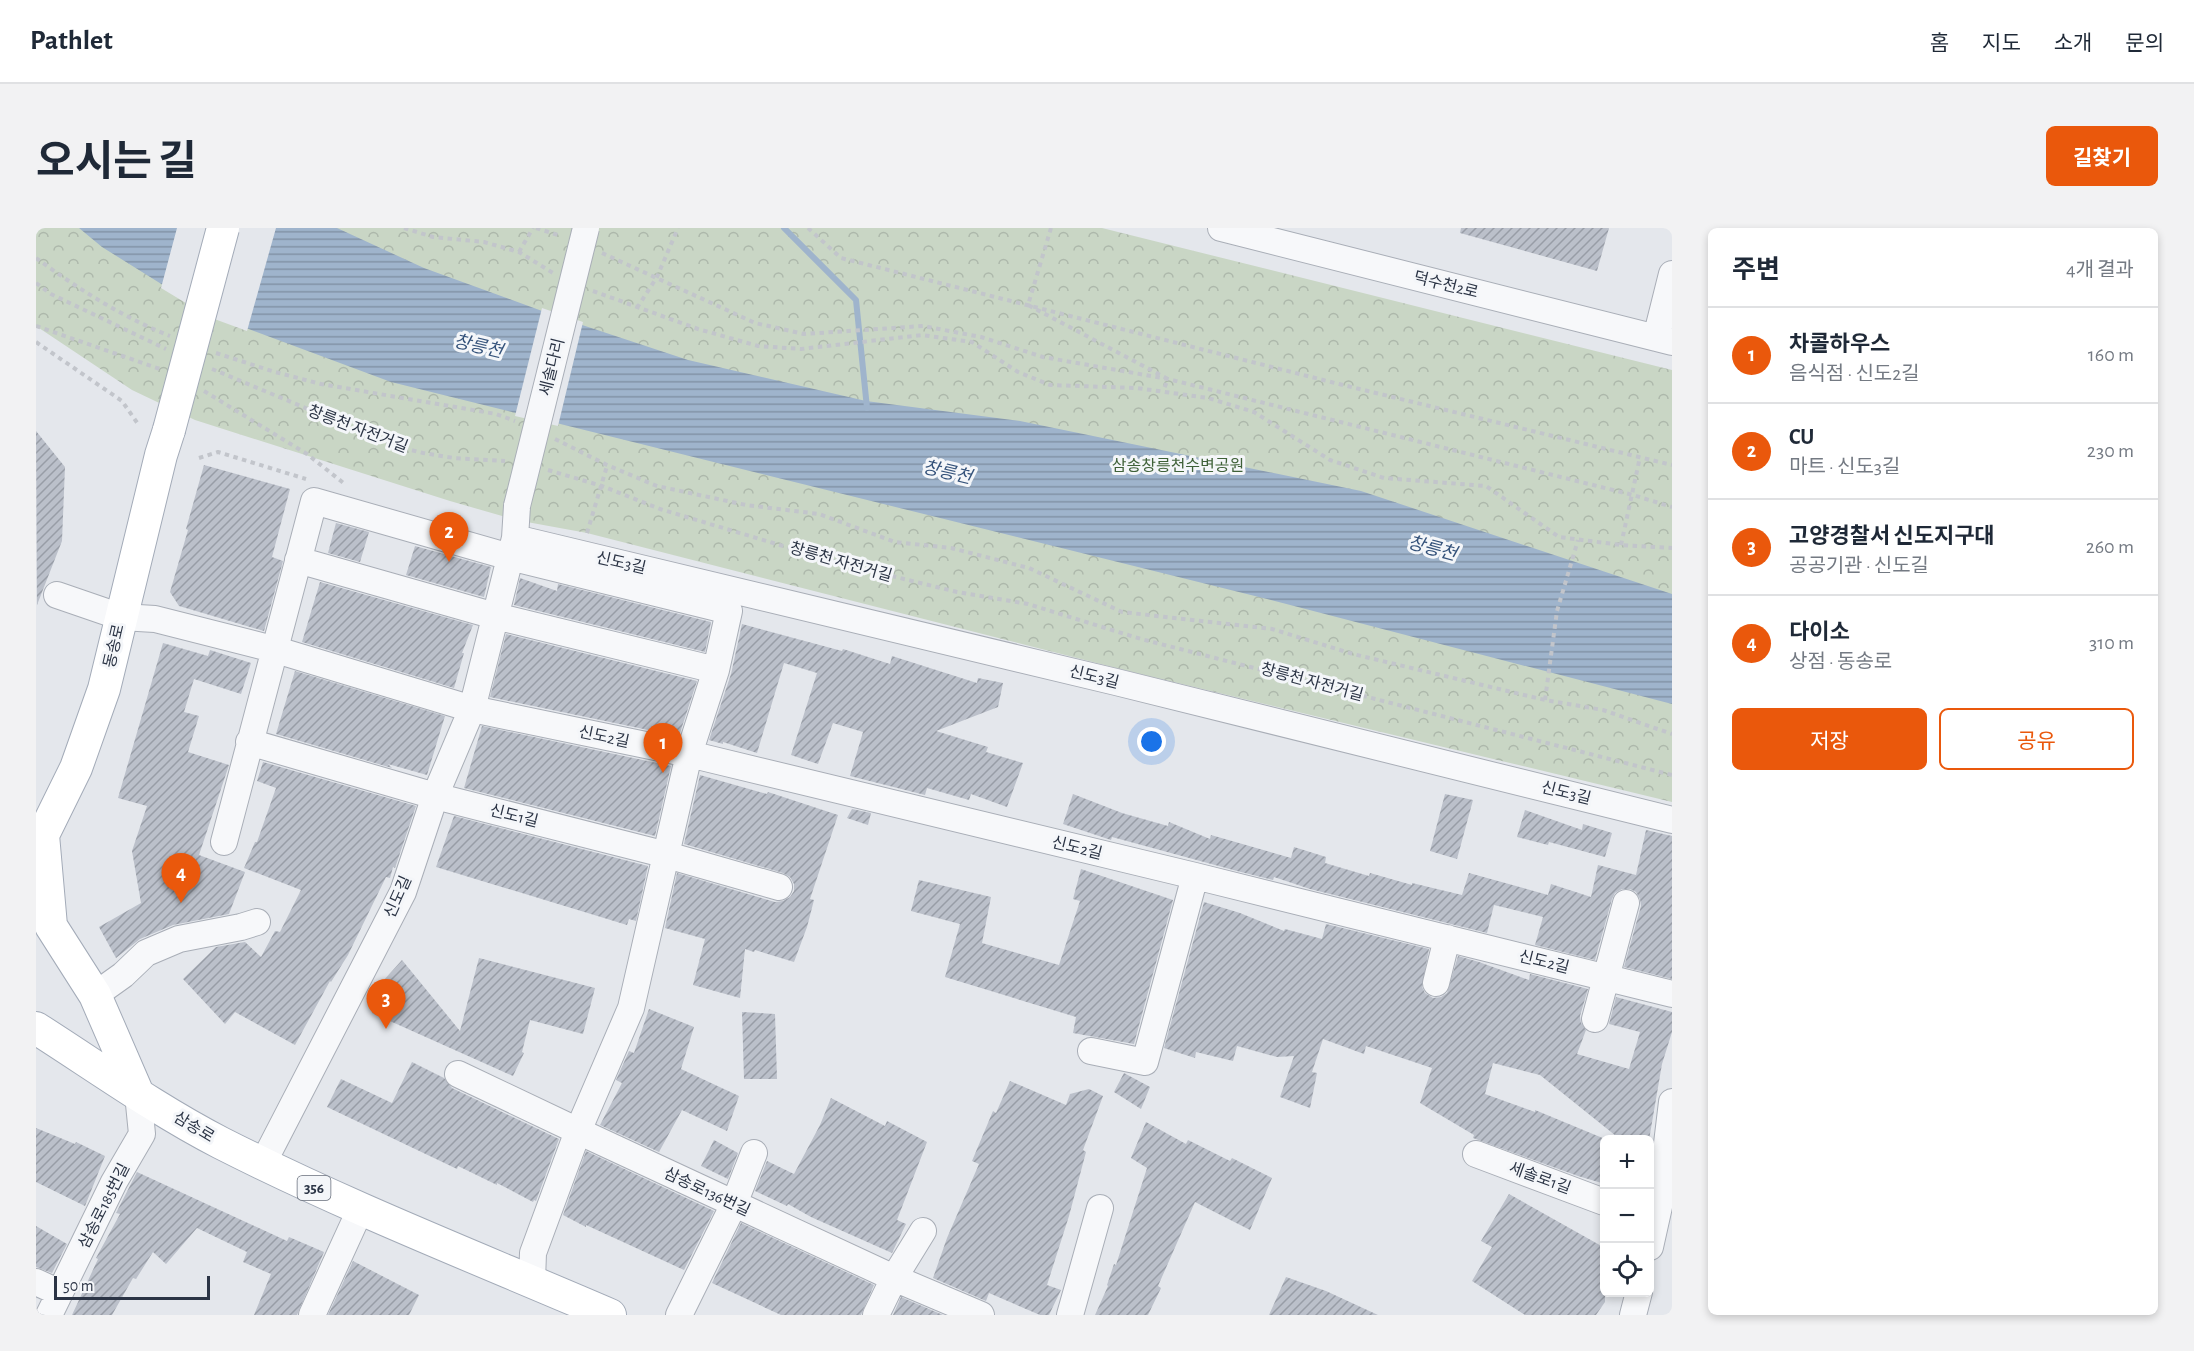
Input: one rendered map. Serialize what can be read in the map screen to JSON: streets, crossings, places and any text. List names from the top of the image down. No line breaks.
{"streets":{"main road":["동송로","삼송로","356"],"street":["덕수천2로","세솔다리","신도3길","신도2길","신도1길","신도길","세솔로1길","삼송로136번길","삼송로185번길"],"path":["창릉천 자전거길"]},"crossings":[["세솔다리","신도길"],["신도3길","신도길"],["동송로","신도2길"],["신도2길","신도길"],["신도1길","신도길"],["신도길","삼송로"],["삼송로","삼송로185번길"]],"water":["창릉천"],"parks":["삼송창릉천수변공원"],"scale_bar":"50 m","page":{"header":"Pathlet","nav":["홈","지도","소개","문의"],"title":"오시는 길","buttons":["길찾기",["저장","공유"]],"heading":["주변","4개 결과"],"list":[{"mark":"1","name":"차콜하우스","note":"음식점 · 신도2길","value":"160 m"},{"mark":"2","name":"CU","note":"마트 · 신도3길","value":"230 m"},{"mark":"3","name":"고양경찰서 신도지구대","note":"공공기관 · 신도길","value":"260 m"},{"mark":"4","name":"다이소","note":"상점 · 동송로","value":"310 m"}],"pins":["2","1","4","3"],"map_buttons":["+","−"],"scale":"50 m"}}
